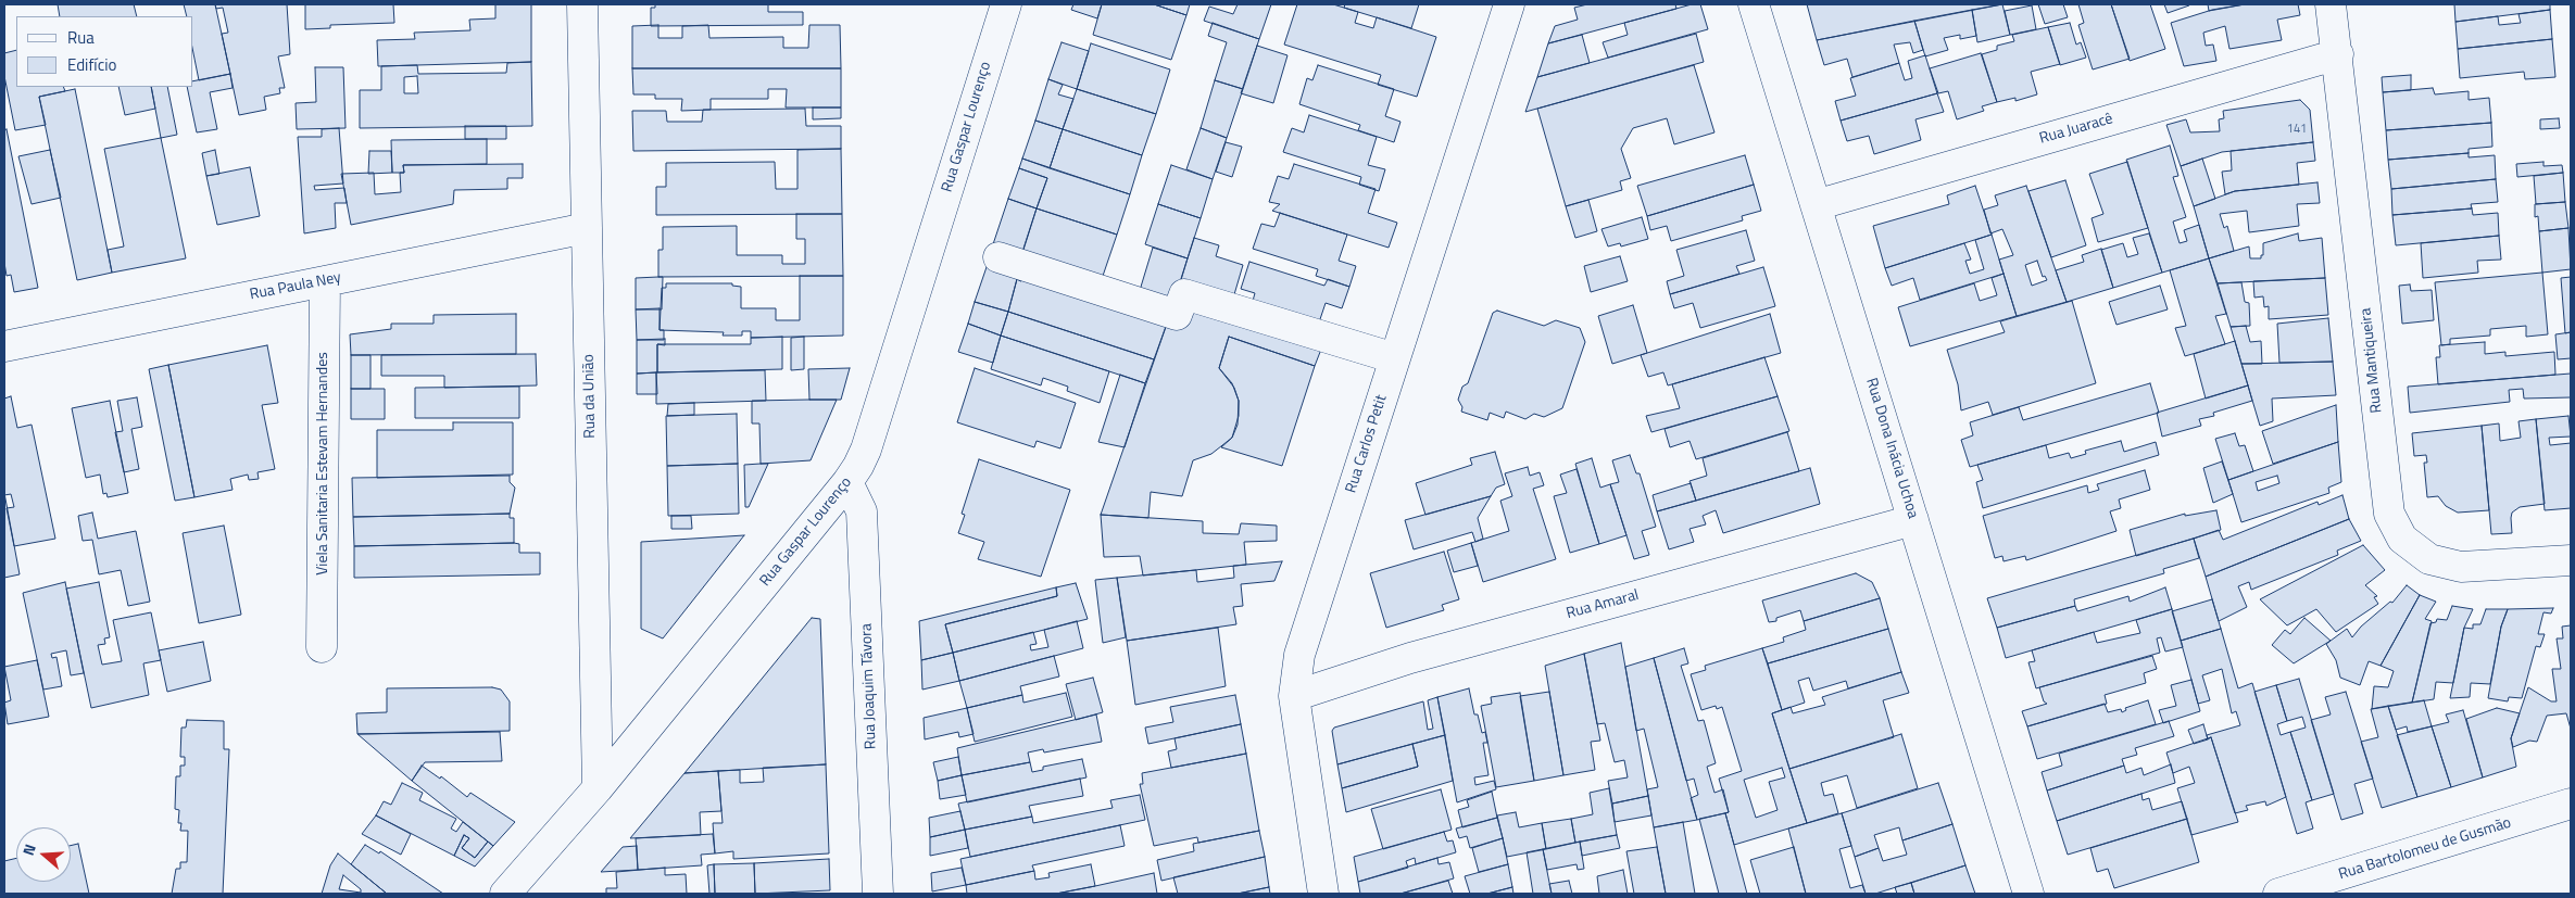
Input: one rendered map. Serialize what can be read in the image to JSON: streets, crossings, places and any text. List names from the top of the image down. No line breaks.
{"streets":{"street":["Rua Gaspar Lourenço","Rua Juaracê","Rua Paula Ney","Rua Mantiqueira","Rua da União","Rua Carlos Petit","Rua Dona Inácia Uchoa","Viela Sanitaria Estevam Hernandes","Rua Amaral","Rua Joaquim Távora","Rua Bartolomeu de Gusmão"]},"crossings":[["Rua Gaspar Lourenço","Rua da União"],["Rua Gaspar Lourenço","Rua Joaquim Távora"],["Rua Juaracê","Rua Mantiqueira"],["Rua Juaracê","Rua Dona Inácia Uchoa"],["Rua Paula Ney","Rua da União"],["Rua Paula Ney","Viela Sanitaria Estevam Hernandes"],["Rua Carlos Petit","Rua Amaral"],["Rua Dona Inácia Uchoa","Rua Amaral"]],"house_numbers":["141"],"legend":["Rua","Edifício"],"north":"left"}
